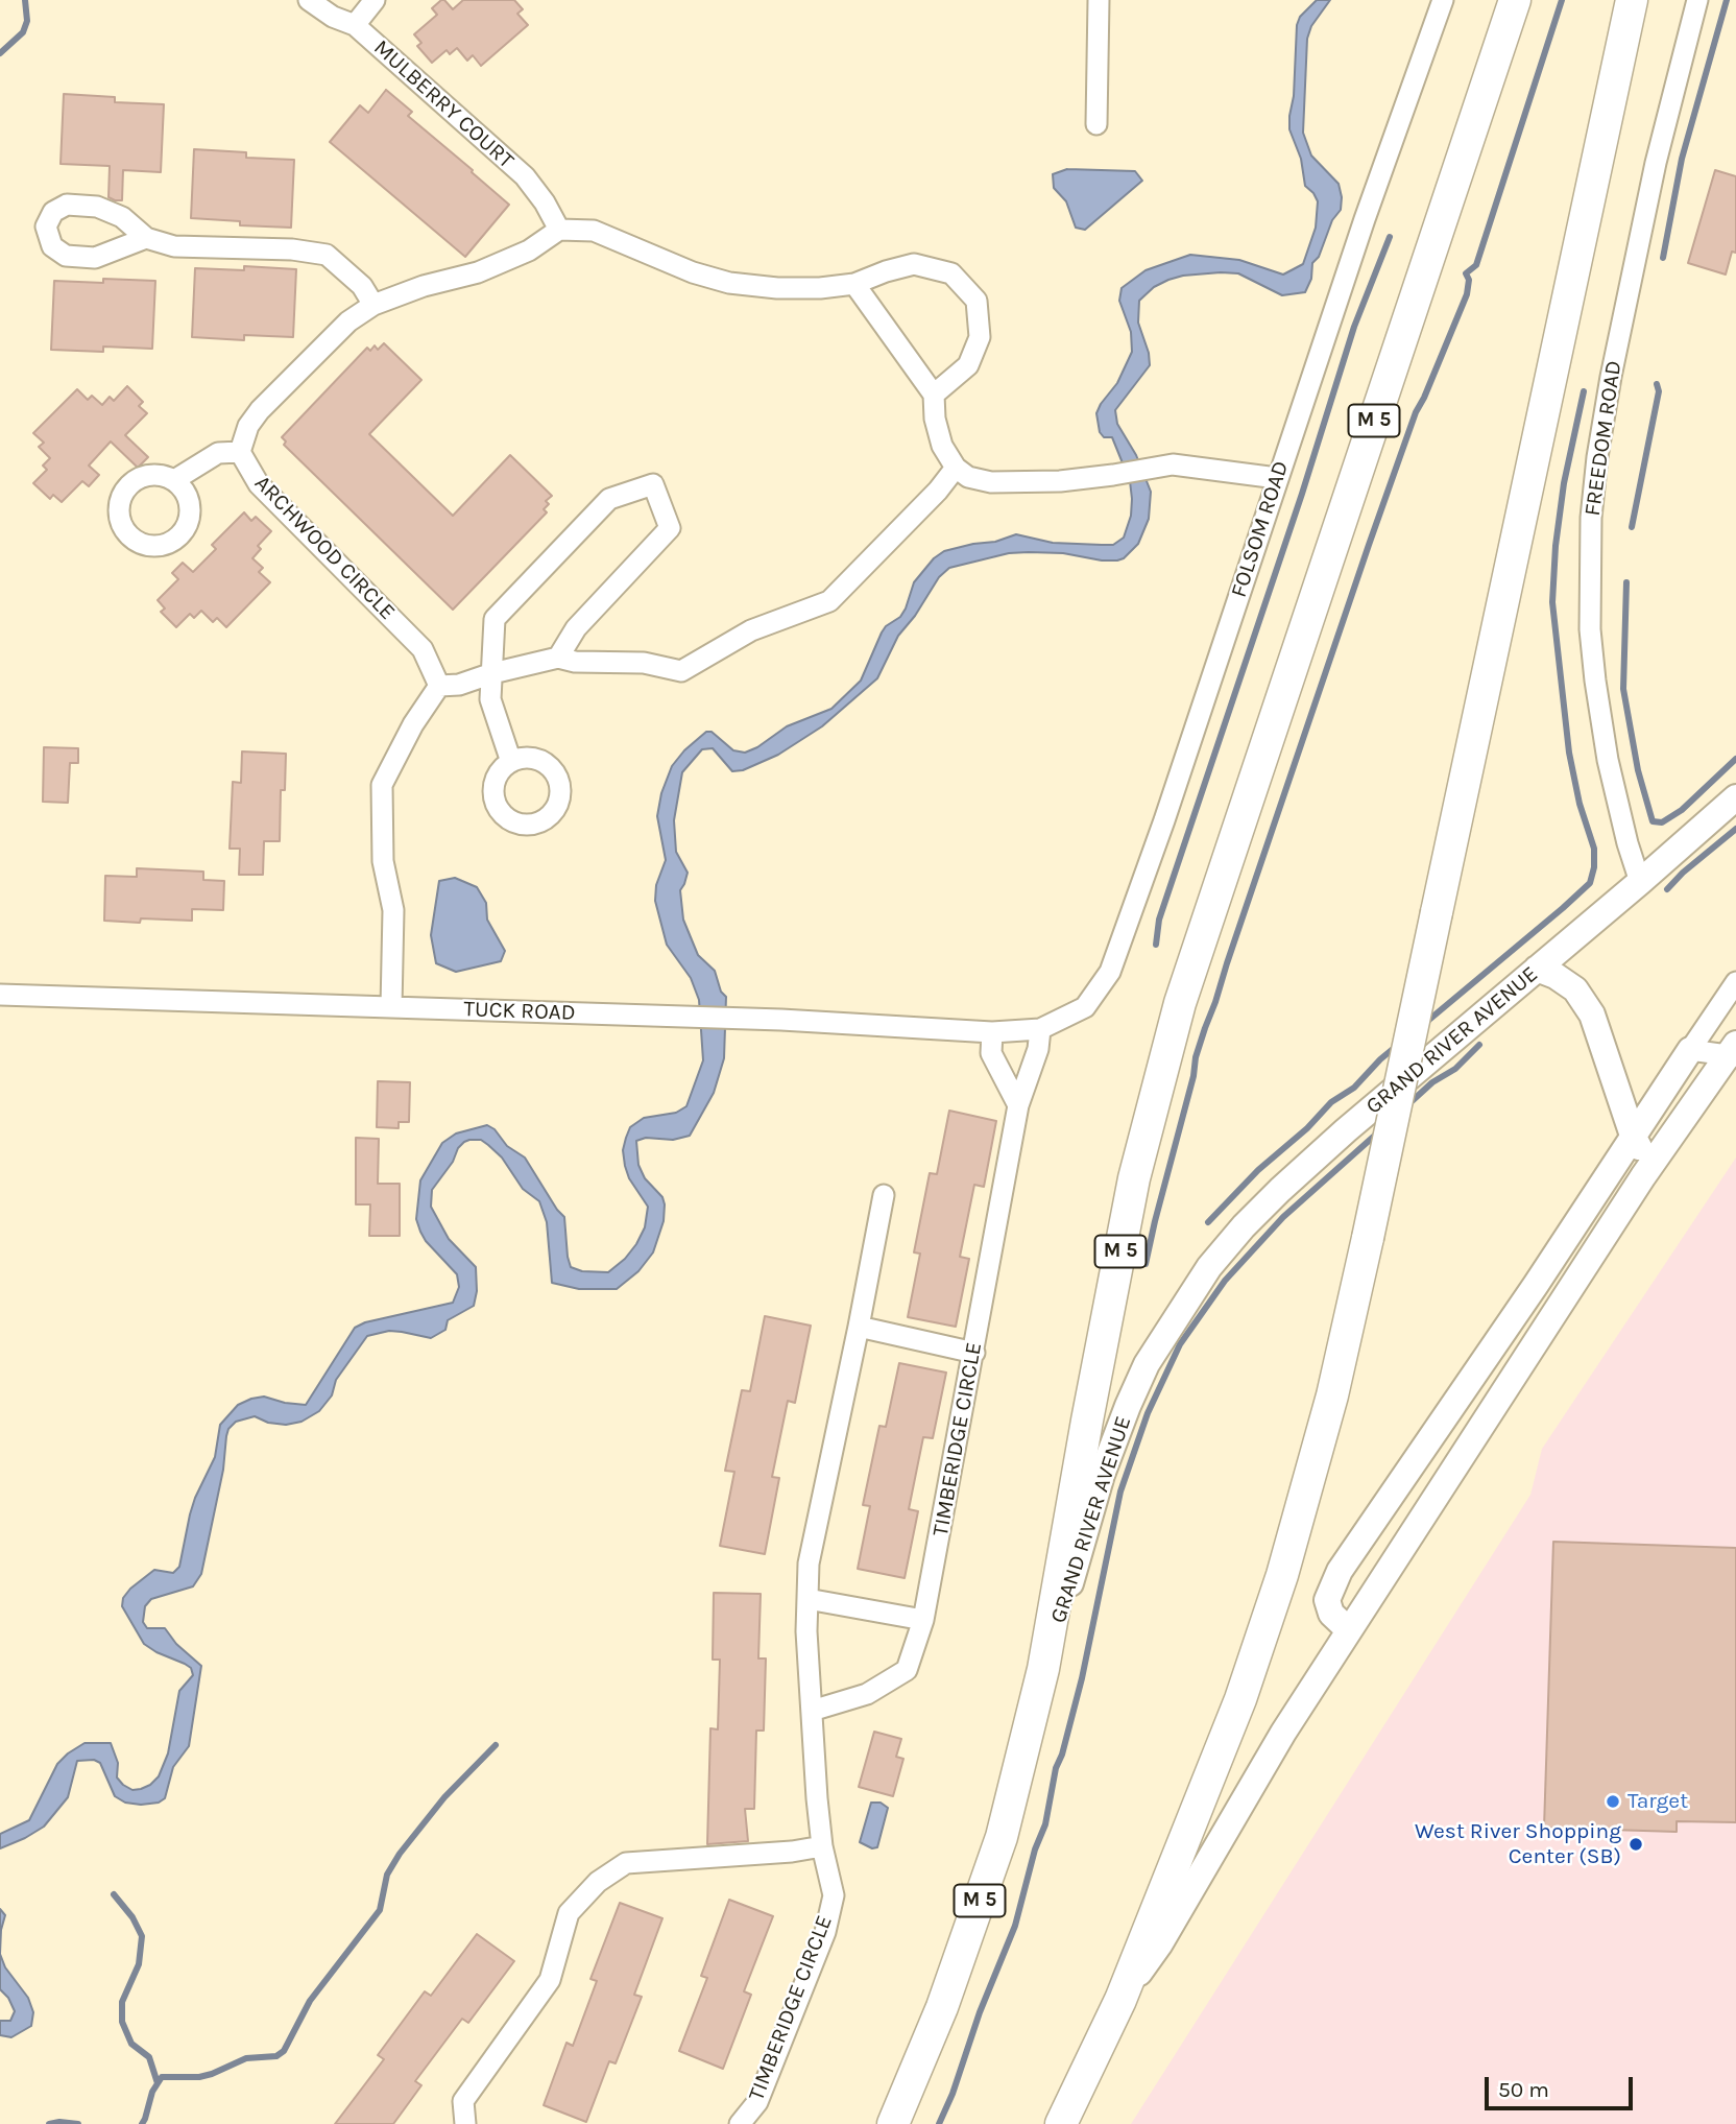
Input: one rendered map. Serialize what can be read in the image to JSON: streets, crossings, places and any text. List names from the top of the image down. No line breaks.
{"streets":{"highway":["M 5","GRAND RIVER AVENUE"],"street":["MULBERRY COURT","FREEDOM ROAD","FOLSOM ROAD","ARCHWOOD CIRCLE","TUCK ROAD","TIMBERIDGE CIRCLE"]},"crossings":[["MULBERRY COURT","ARCHWOOD CIRCLE"],["M 5","GRAND RIVER AVENUE"],["FREEDOM ROAD","GRAND RIVER AVENUE"],["FOLSOM ROAD","TUCK ROAD"],["FOLSOM ROAD","TIMBERIDGE CIRCLE"],["TUCK ROAD","TIMBERIDGE CIRCLE"]],"places":["Target","West River Shopping Center (SB)"],"scale_bar":"50 m"}
